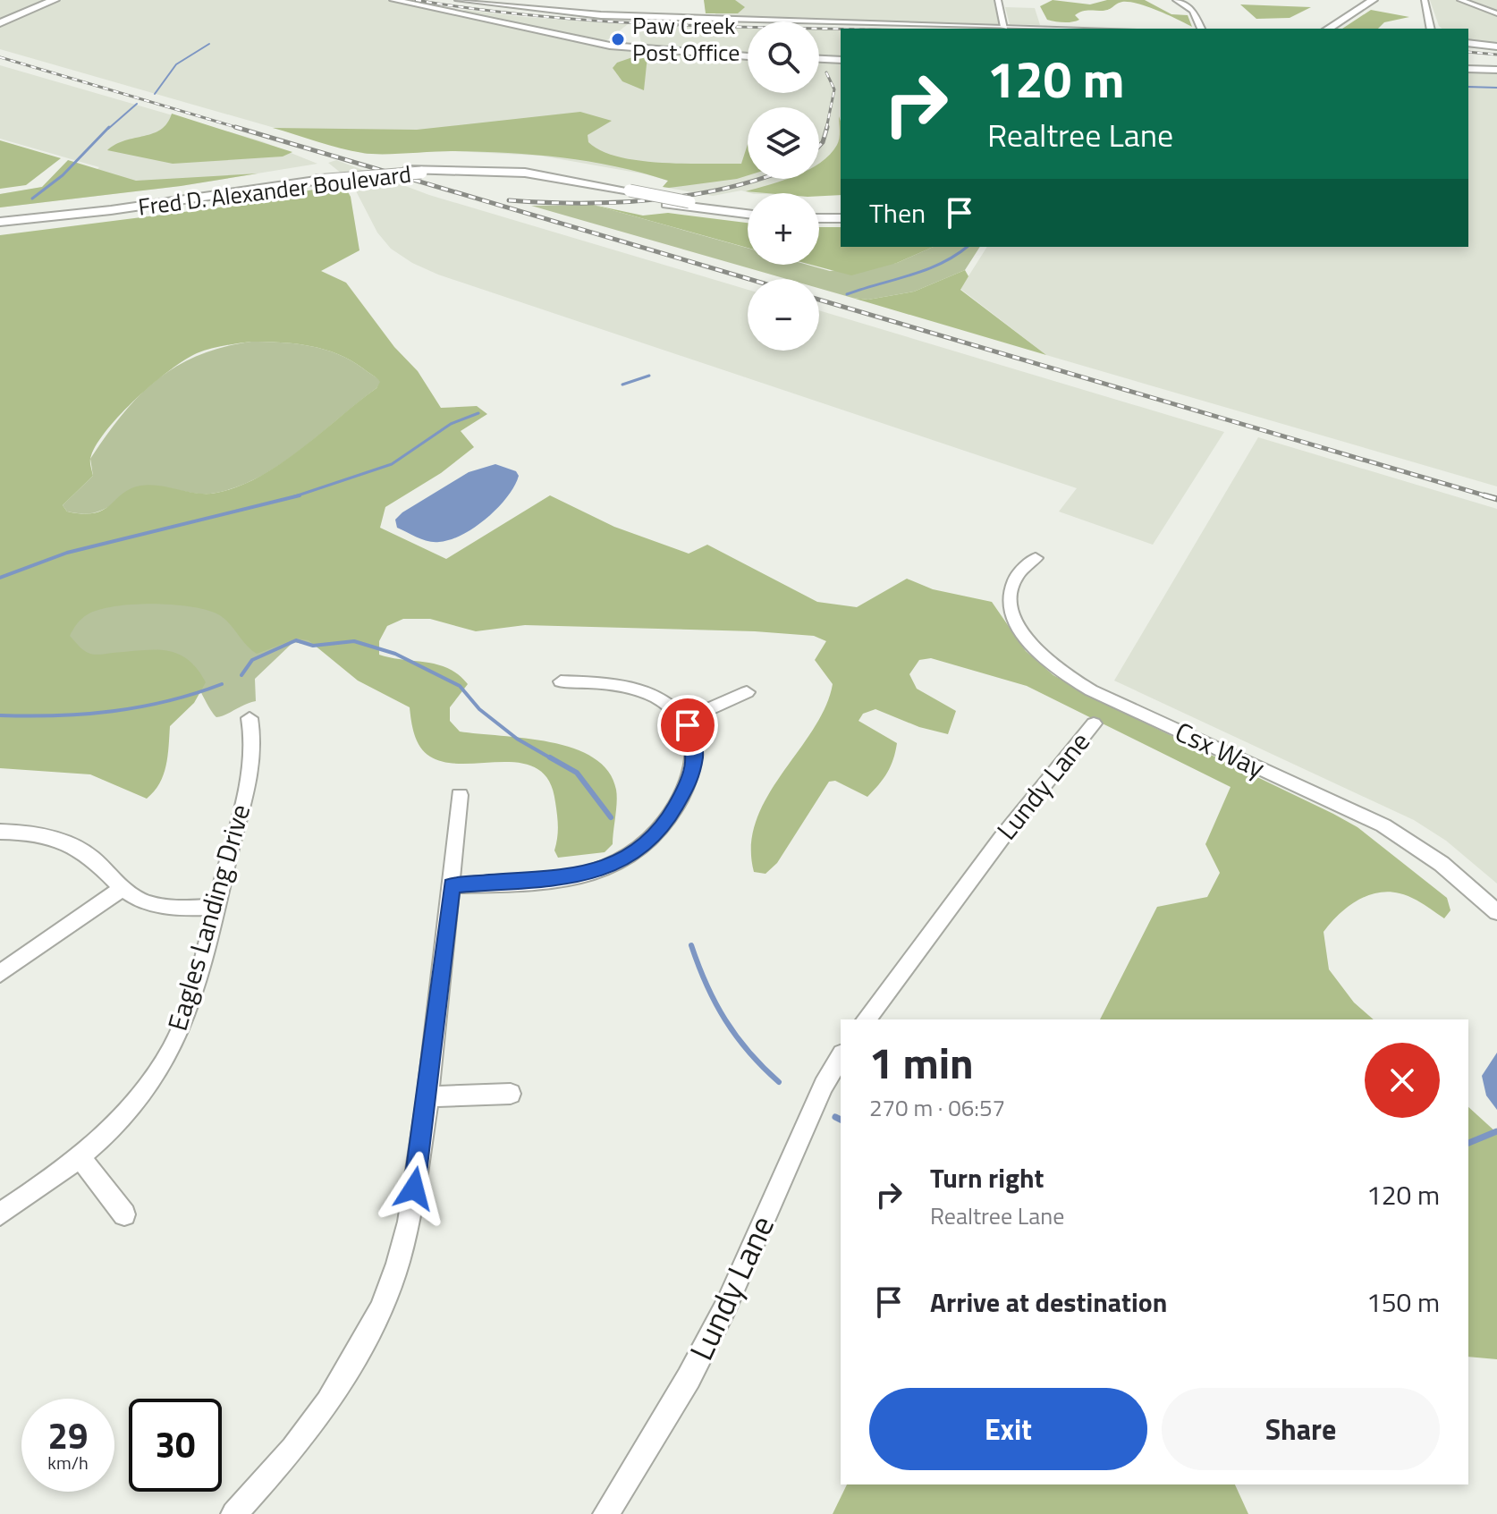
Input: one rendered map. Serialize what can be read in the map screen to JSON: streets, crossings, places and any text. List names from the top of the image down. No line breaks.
{"streets":{"main road":["Fred D. Alexander Boulevard"],"street":["Csx Way","Lundy Lane","Eagles Landing Drive"]},"places":["Paw Creek Post Office"],"page":{"map_buttons":["+","−"],"turn":["120 m","Realtree Lane"],"then":"Then","heading":["1 min","270 m · 06:57"],"list":[{"name":"Turn right","note":"Realtree Lane","value":"120 m"},{"name":"Arrive at destination","value":"150 m"}],"buttons":["Exit","Share"],"speed":"29 km/h","limit":"30"}}
